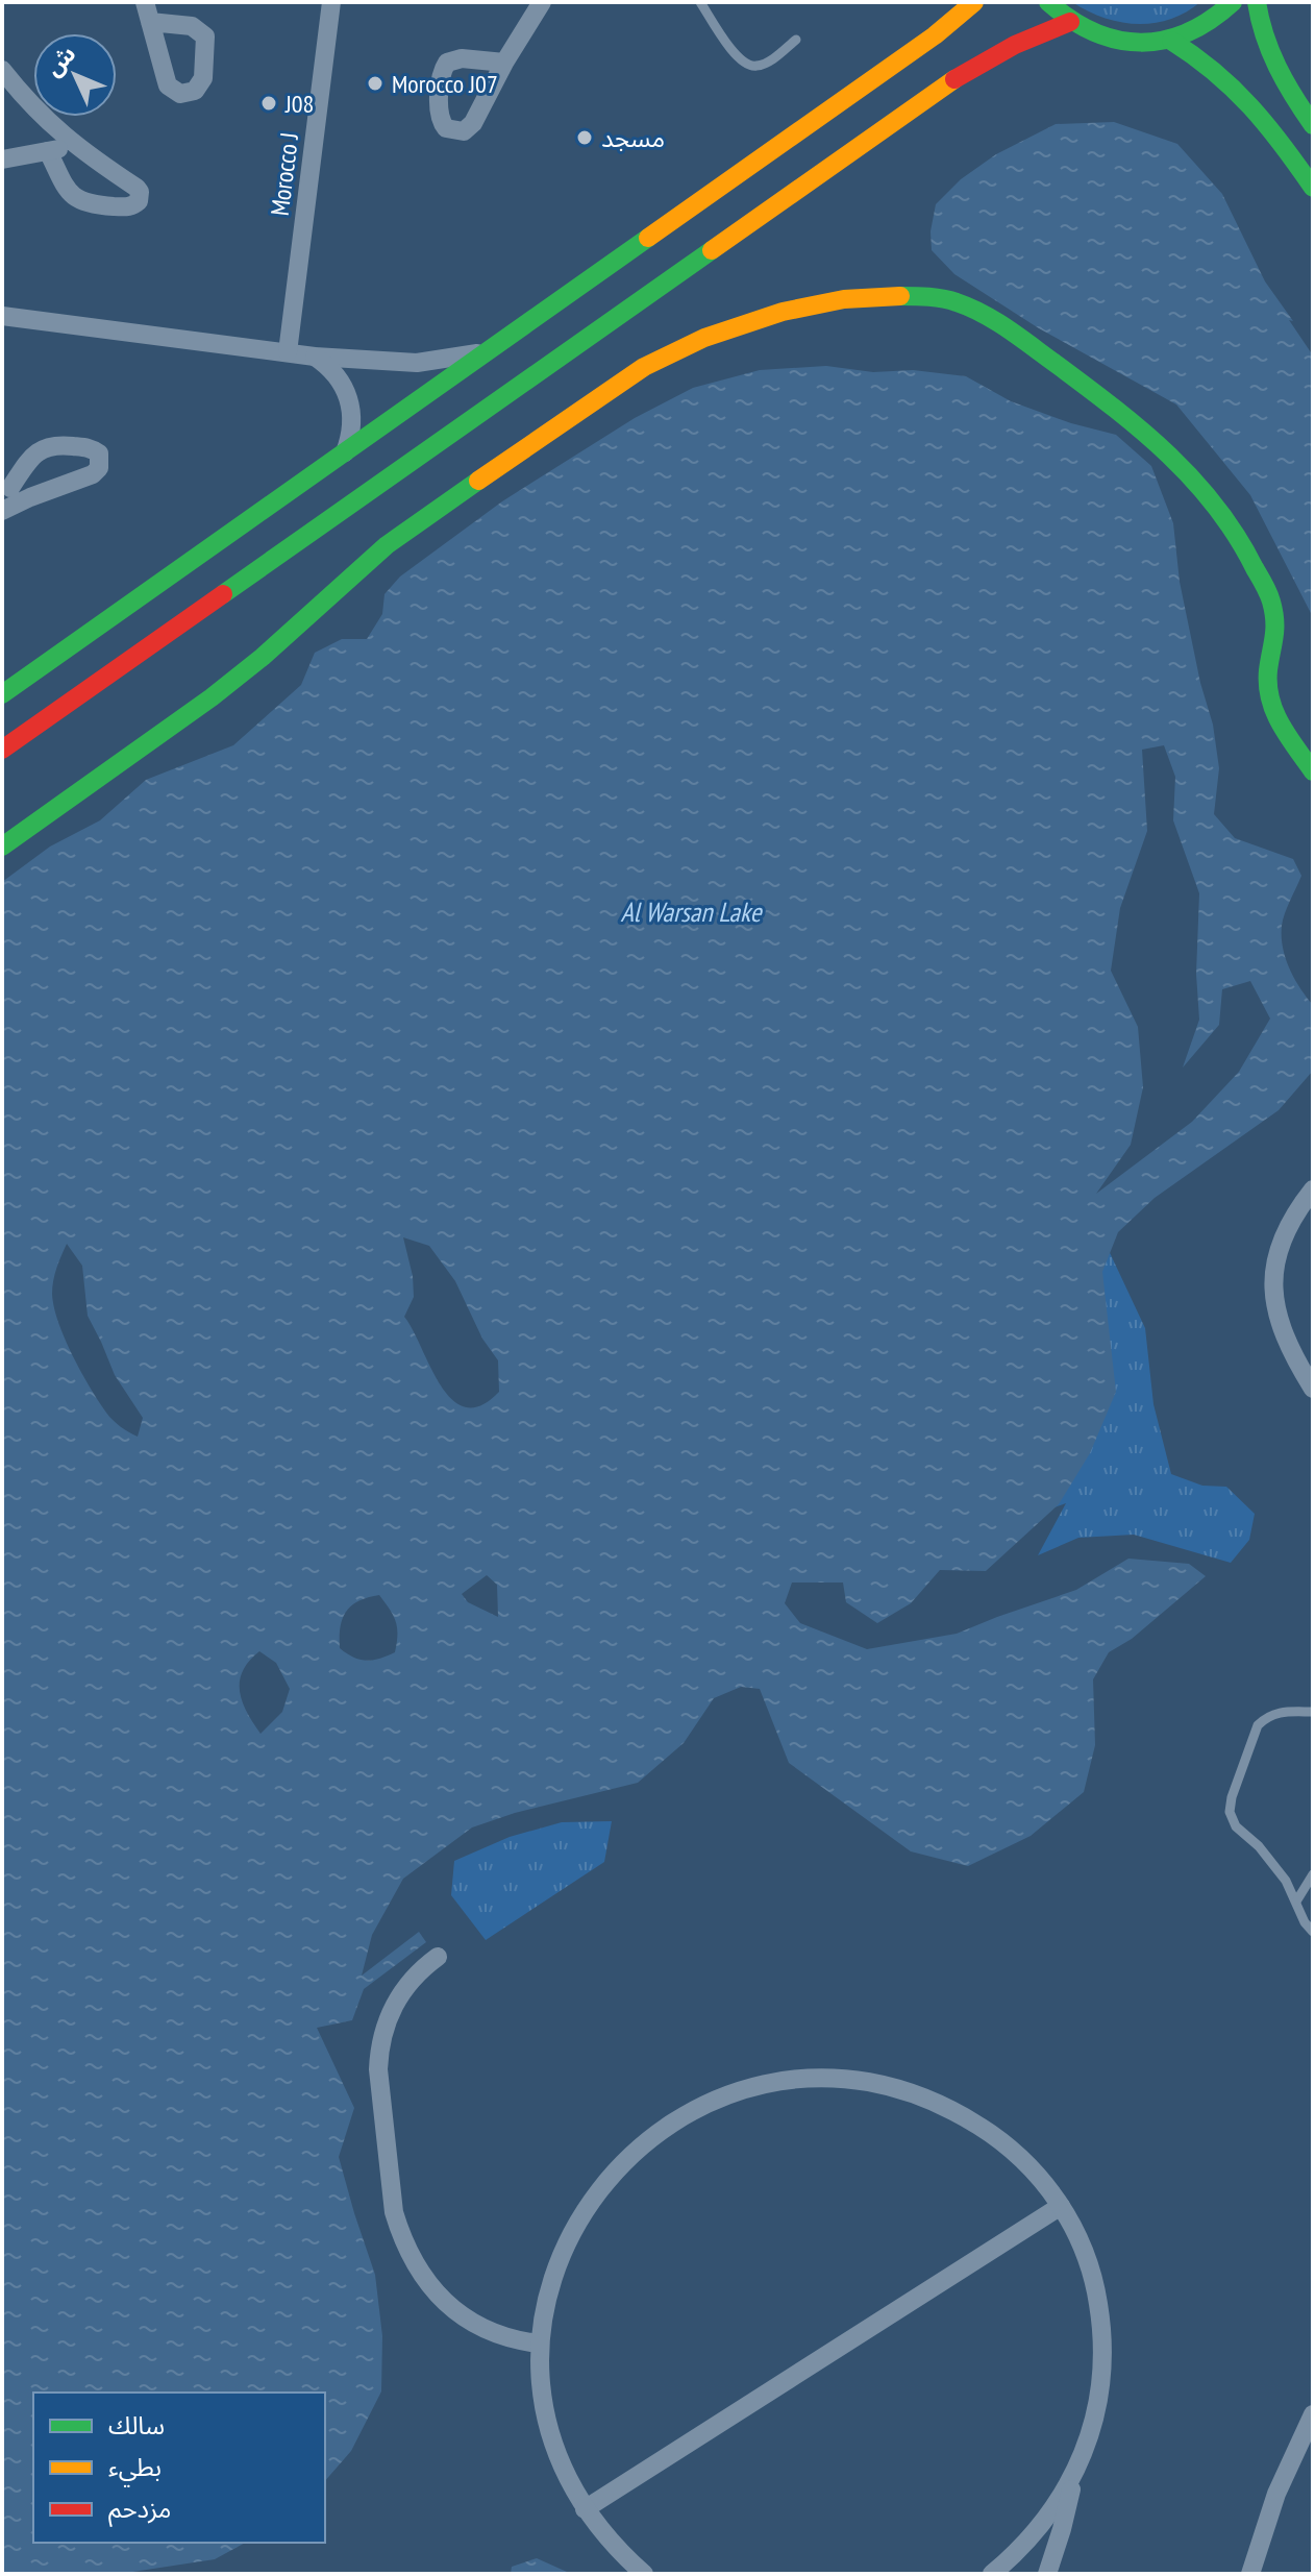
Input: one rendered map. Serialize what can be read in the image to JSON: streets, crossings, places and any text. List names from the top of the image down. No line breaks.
{"streets":{"street":["Morocco J"]},"water":["Al Warsan Lake"],"places":["Morocco J07","J08","مسجد"],"legend":["سالك","بطيء","مزدحم"],"north":"top left"}
